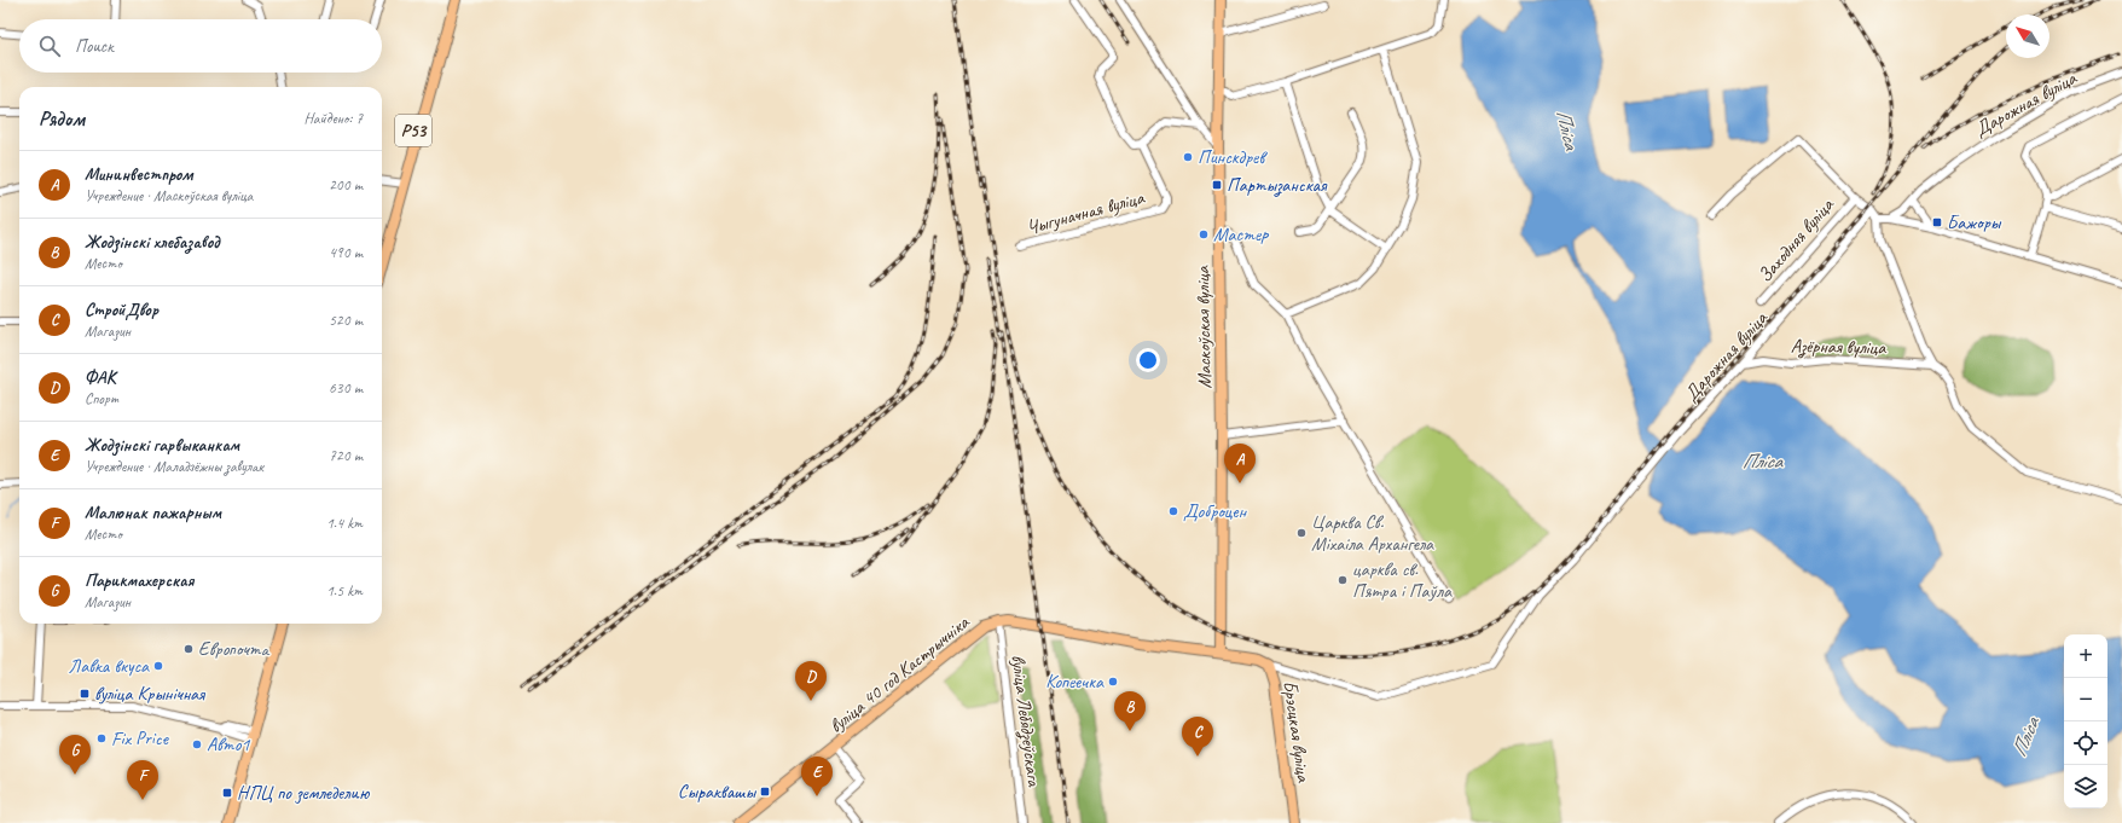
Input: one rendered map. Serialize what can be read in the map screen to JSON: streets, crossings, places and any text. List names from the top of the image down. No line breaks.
{"streets":{"main road":["Р53","Маскоўская вуліца","вуліца 40 год Кастрычніка","Брэсцкая вуліца"],"street":["Дарожная вуліца","Чыгуначная вуліца","Заходняя вуліца","Азёрная вуліца","вуліца Лебядзеўскага"]},"crossings":[["Дарожная вуліца","Азёрная вуліца"],["Дарожная вуліца","Брэсцкая вуліца"],["Маскоўская вуліца","вуліца 40 год Кастрычніка"],["Маскоўская вуліца","Брэсцкая вуліца"],["вуліца 40 год Кастрычніка","вуліца Лебядзеўскага"],["вуліца 40 год Кастрычніка","Брэсцкая вуліца"]],"water":["Пліса"],"places":{"other":["Пинскдрев","Мастер","Доброцен","Царква Св. Міхаіла Архангела","царква св. Пятра і Паўла","Европочта","Лавка вкуса","Копеечка","Fix Price","Авто1"],"transit":["Партызанская","Бажоры","вуліца Крынічная","Сыраквашы","НПЦ по земледелию"]},"north":"top left","page":{"search":"Поиск","heading":["Рядом","Найдено: 7"],"list":[{"mark":"A","name":"Мининвестпром","note":"Учреждение · Маскоўская вуліца","value":"200 m"},{"mark":"B","name":"Жодзінскі хлебазавод","note":"Место","value":"490 m"},{"mark":"C","name":"СтройДвор","note":"Магазин","value":"520 m"},{"mark":"D","name":"ФАК","note":"Спорт","value":"630 m"},{"mark":"E","name":"Жодзінскі гарвыканкам","note":"Учреждение · Маладзёжны завулак","value":"720 m"},{"mark":"F","name":"Малюнак пажарным","note":"Место","value":"1.4 km"},{"mark":"G","name":"Парикмахерская","note":"Магазин","value":"1.5 km"}],"pins":["A","D","B","C","G","E","F"],"map_buttons":["+","−"]}}
